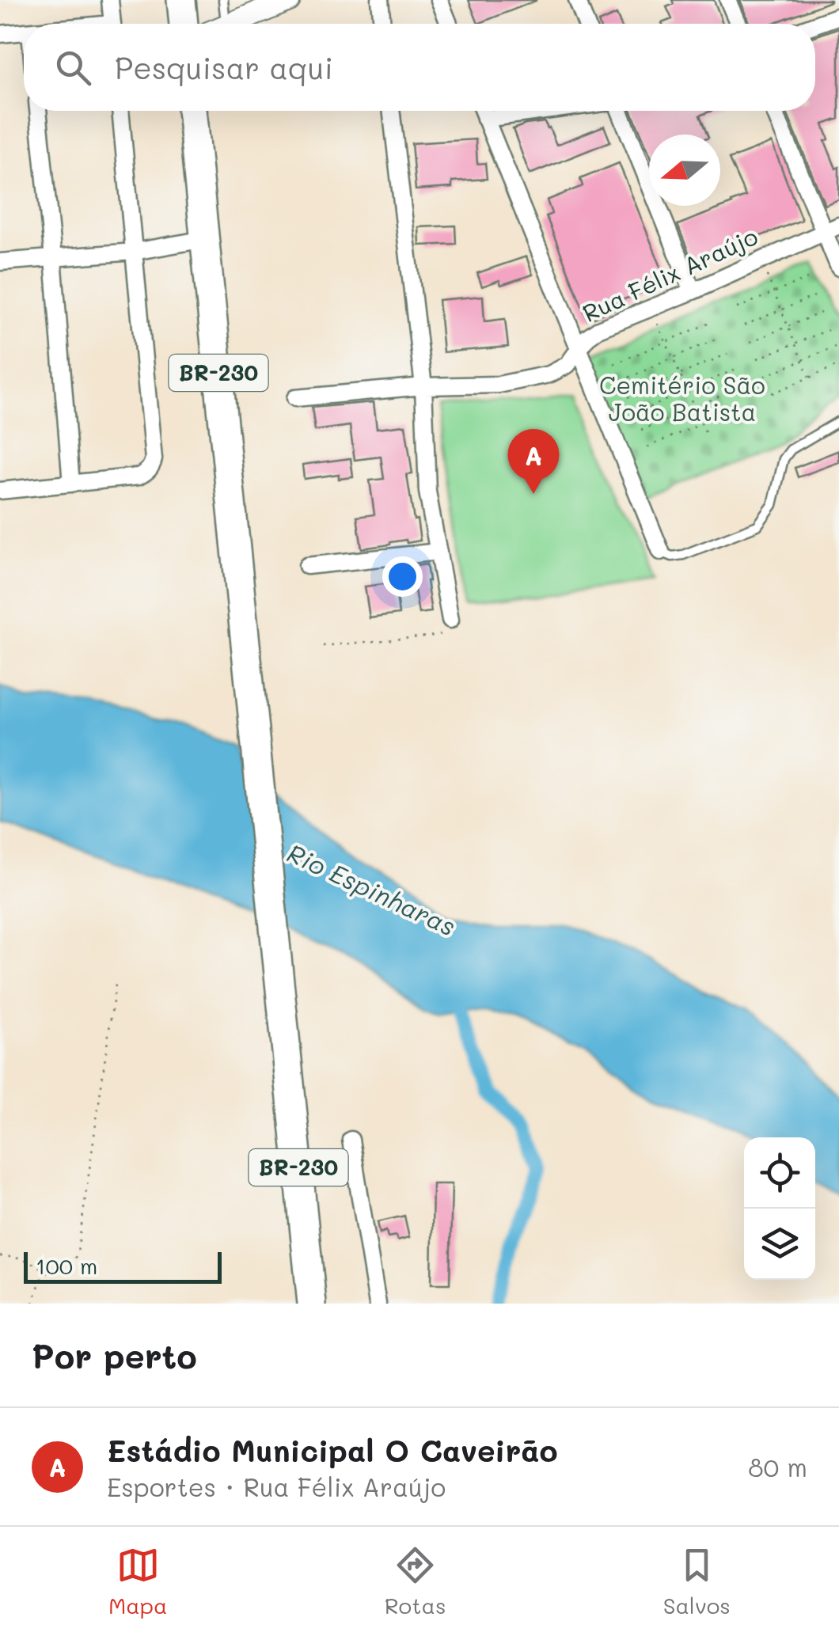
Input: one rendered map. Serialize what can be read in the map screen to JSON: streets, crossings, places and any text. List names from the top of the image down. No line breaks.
{"streets":{"highway":["BR-230"],"street":["Rua Félix Araújo"]},"water":["Rio Espinharas"],"parks":["Cemitério São João Batista"],"scale_bar":"100 m","north":"left","page":{"search":"Pesquisar aqui","pins":"A","scale":"100 m","heading":"Por perto","list":[{"mark":"A","name":"Estádio Municipal O Caveirão","note":"Esportes · Rua Félix Araújo","value":"80 m"}],"nav":["Mapa","Rotas","Salvos"]}}
